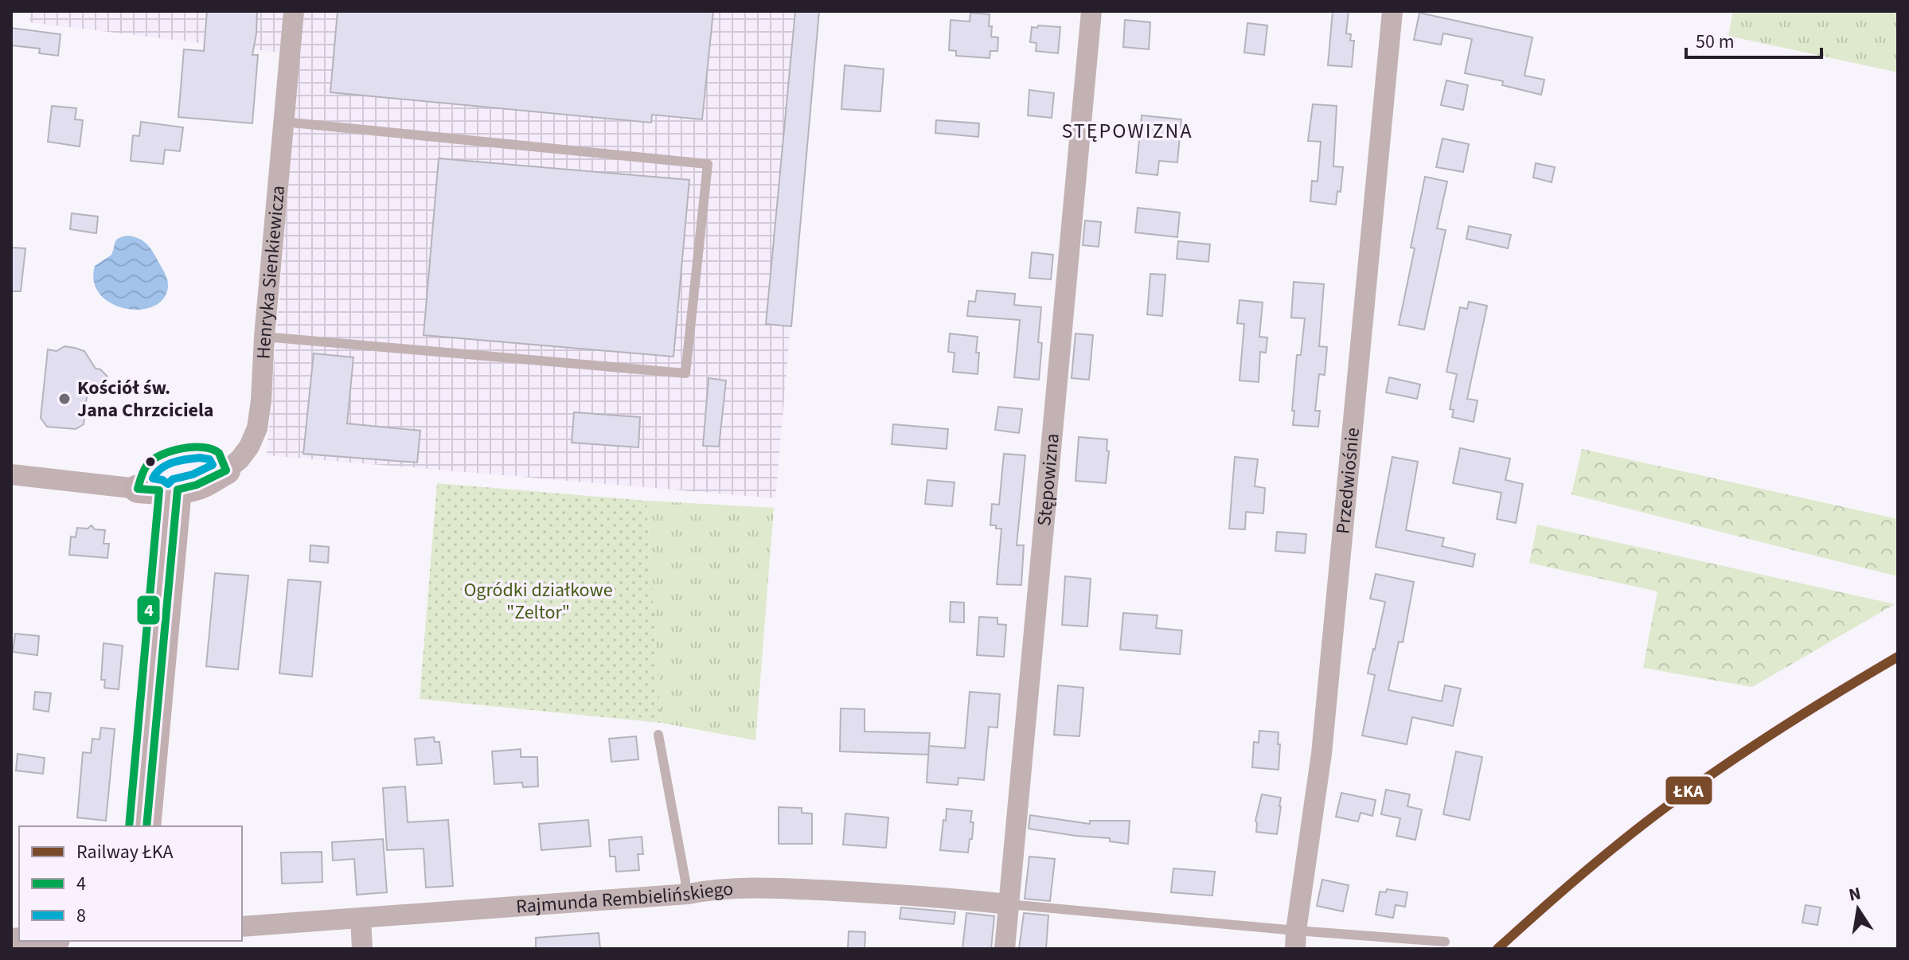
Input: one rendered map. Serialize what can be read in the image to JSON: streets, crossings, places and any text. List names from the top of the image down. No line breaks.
{"streets":{"street":["Henryka Sienkiewicza","Stępowizna","Przedwiośnie","Rajmunda Rembielińskiego"]},"crossings":[["Stępowizna","Rajmunda Rembielińskiego"]],"districts":["STĘPOWIZNA"],"parks":["Ogródki działkowe \"Zeltor\""],"places":["Kościół św. Jana Chrzciciela"],"lines":["transit line 4","transit line 8","rail line ŁKA"],"legend":["Railway ŁKA","4","8"],"scale_bar":"50 m","north":"top"}
